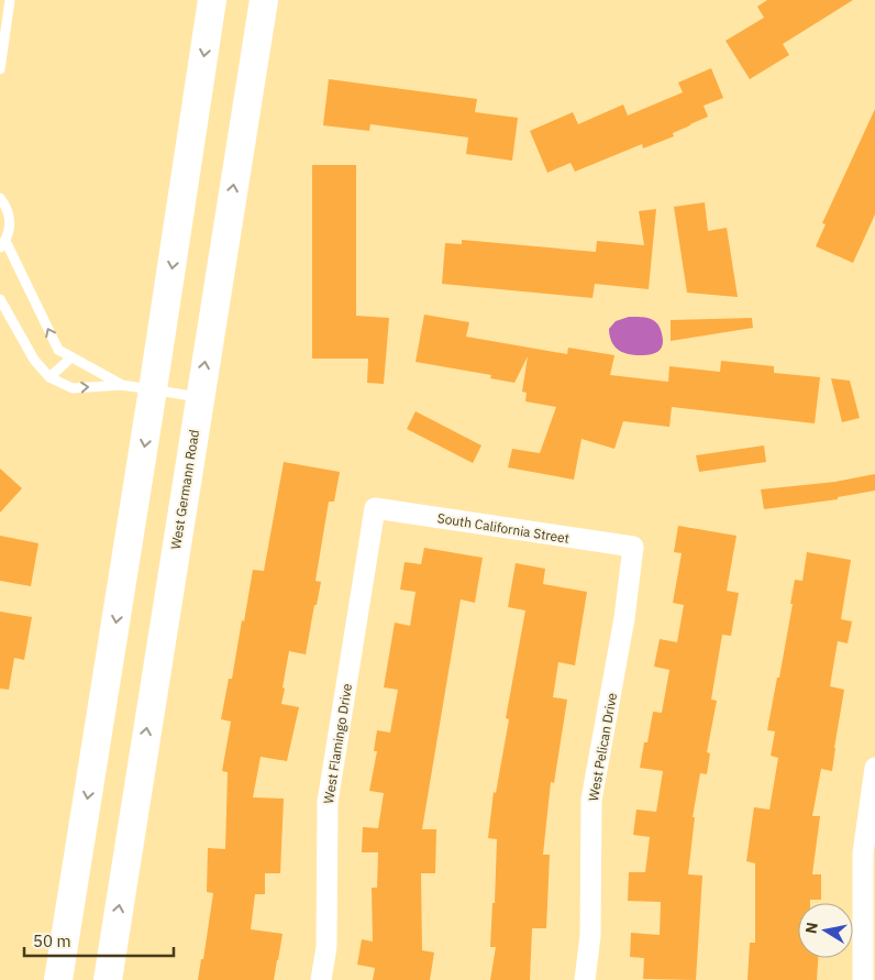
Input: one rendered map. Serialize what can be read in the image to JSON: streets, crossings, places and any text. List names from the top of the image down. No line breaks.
{"streets":{"main road":["West Germann Road"],"street":["South California Street","West Flamingo Drive","West Pelican Drive"]},"crossings":[["South California Street","West Flamingo Drive"],["South California Street","West Pelican Drive"]],"scale_bar":"50 m","north":"left"}
